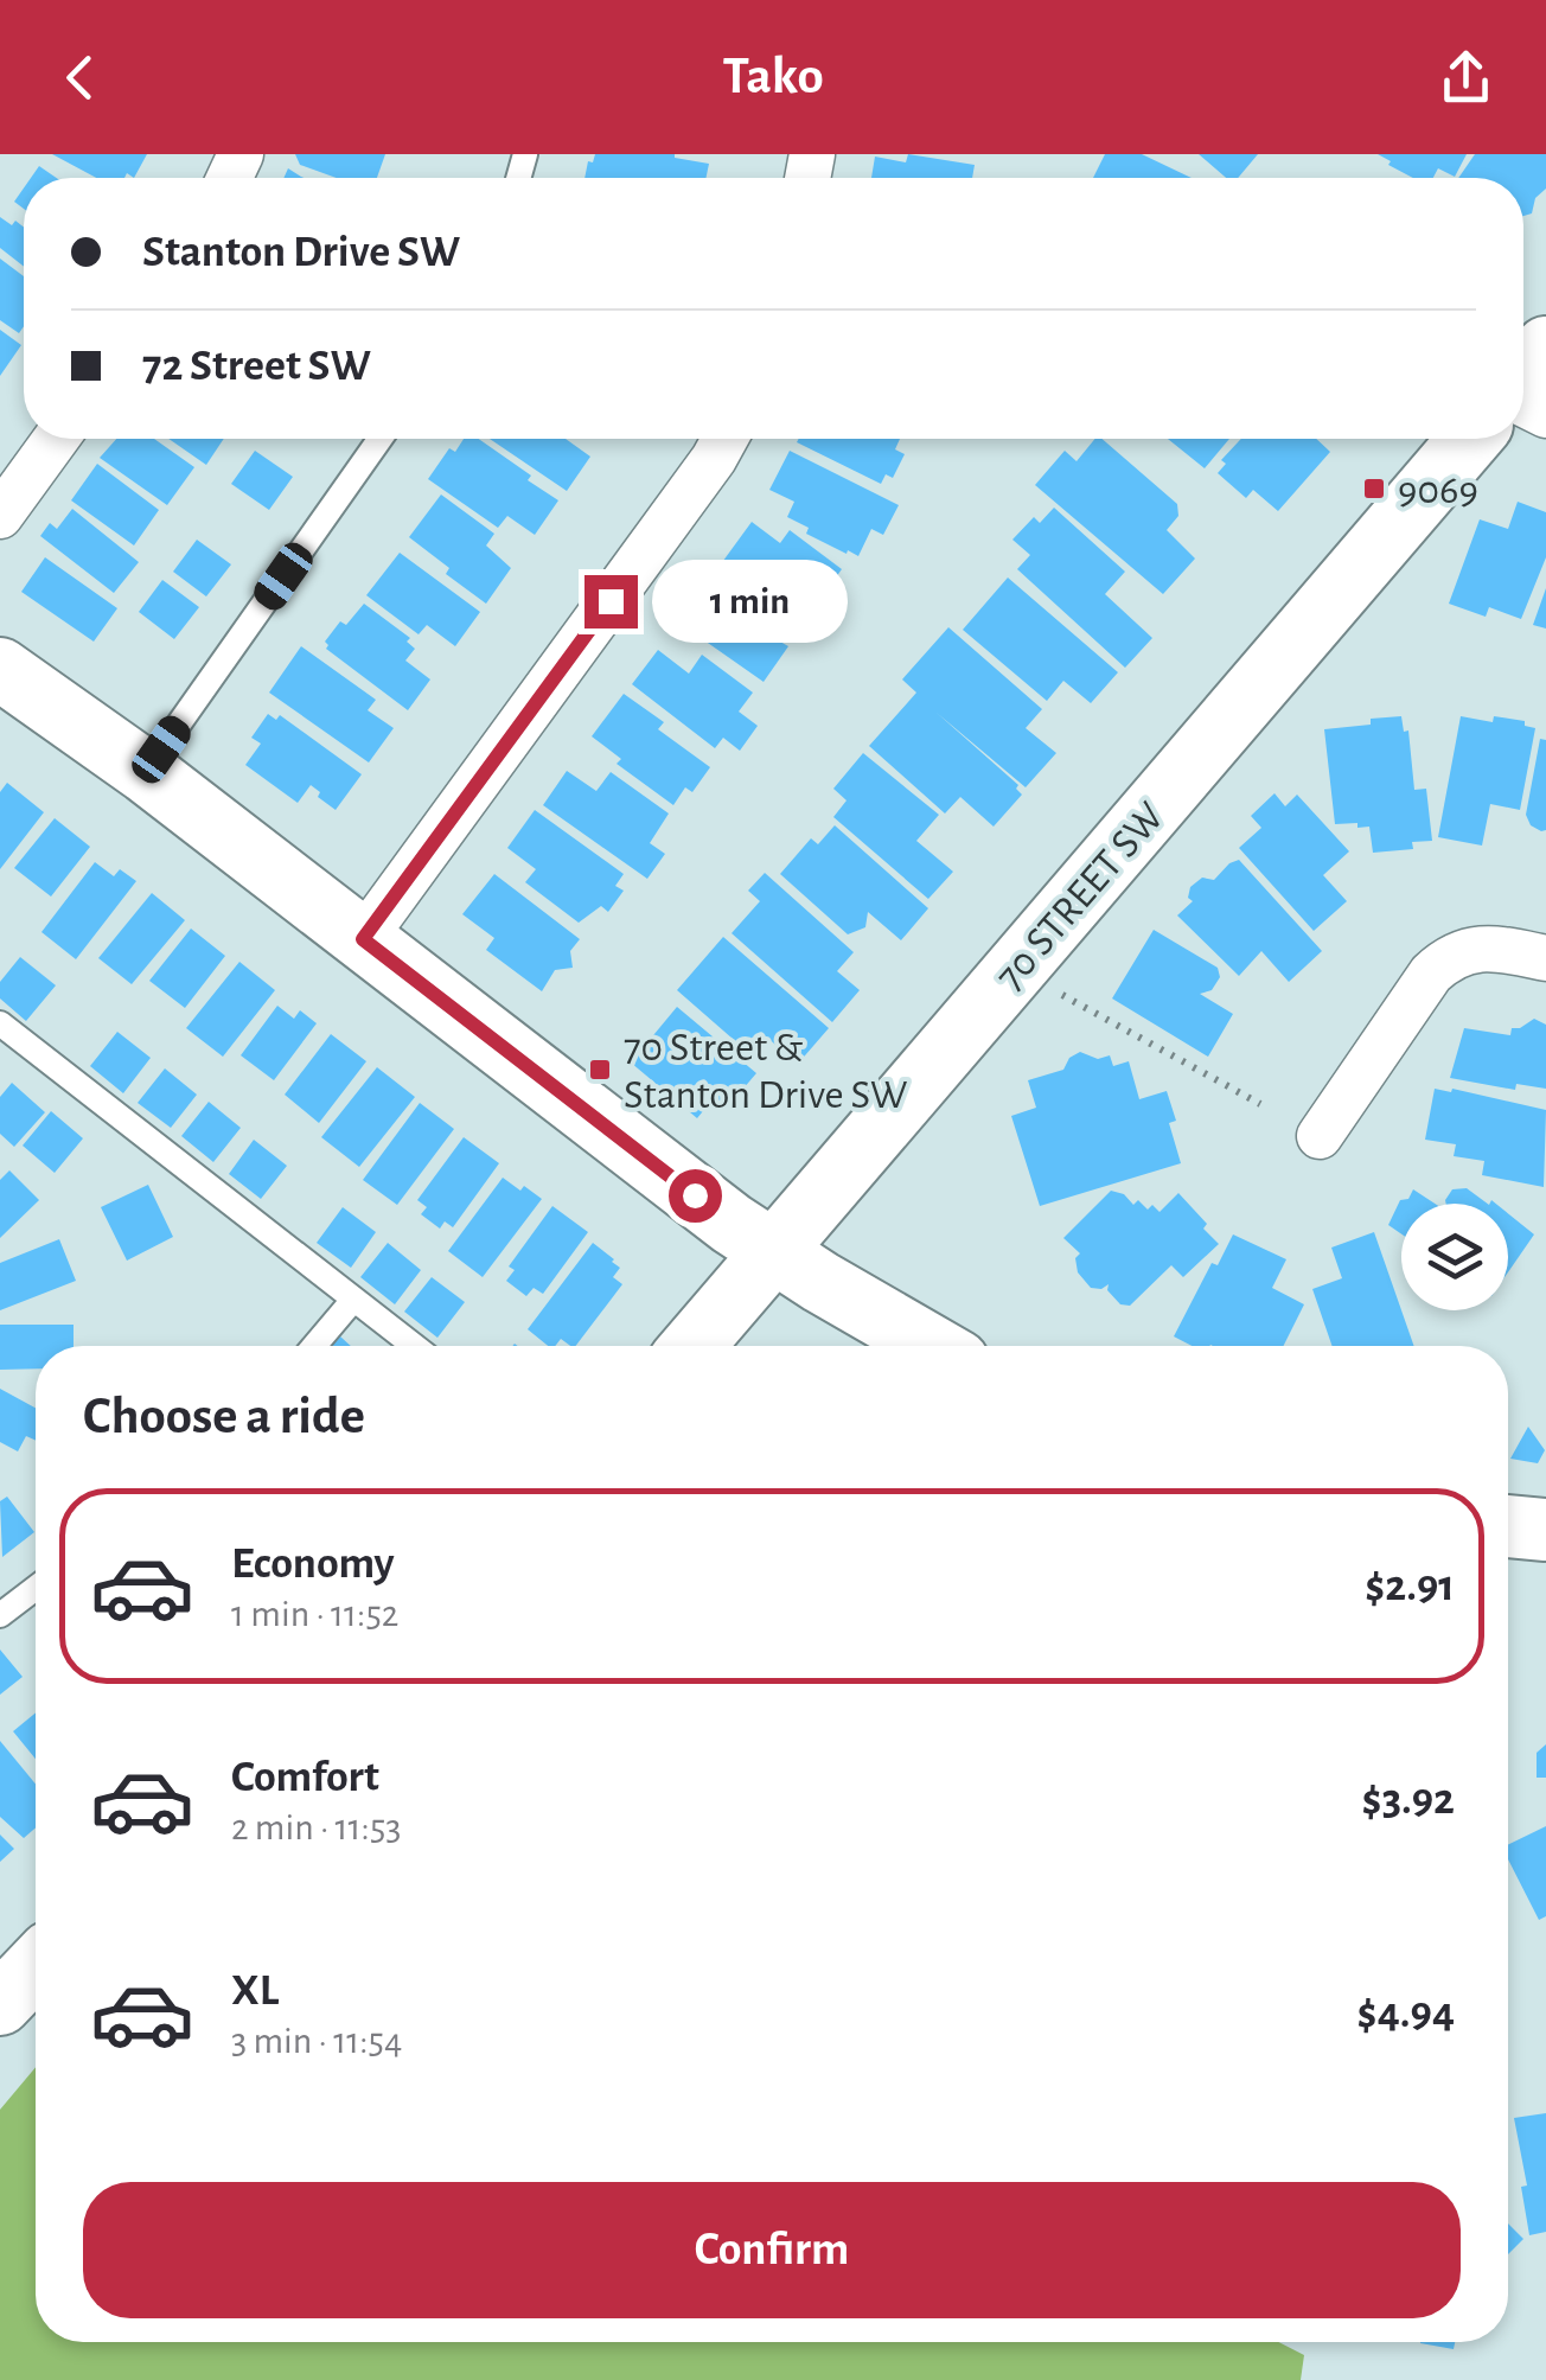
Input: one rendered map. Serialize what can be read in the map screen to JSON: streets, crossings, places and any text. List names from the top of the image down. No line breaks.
{"streets":{"street":["70 STREET SW"]},"places":{"transit":["9069","70 Street & Stanton Drive SW"]},"page":{"header":"Tako","banner":["Stanton Drive SW","72 Street SW"],"bubble":"1 min","heading":"Choose a ride","list":[{"name":"Economy","note":"1 min · 11:52","value":"$2.91"},{"name":"Comfort","note":"2 min · 11:53","value":"$3.92"},{"name":"XL","note":"3 min · 11:54","value":"$4.94"}],"buttons":"Confirm"}}
